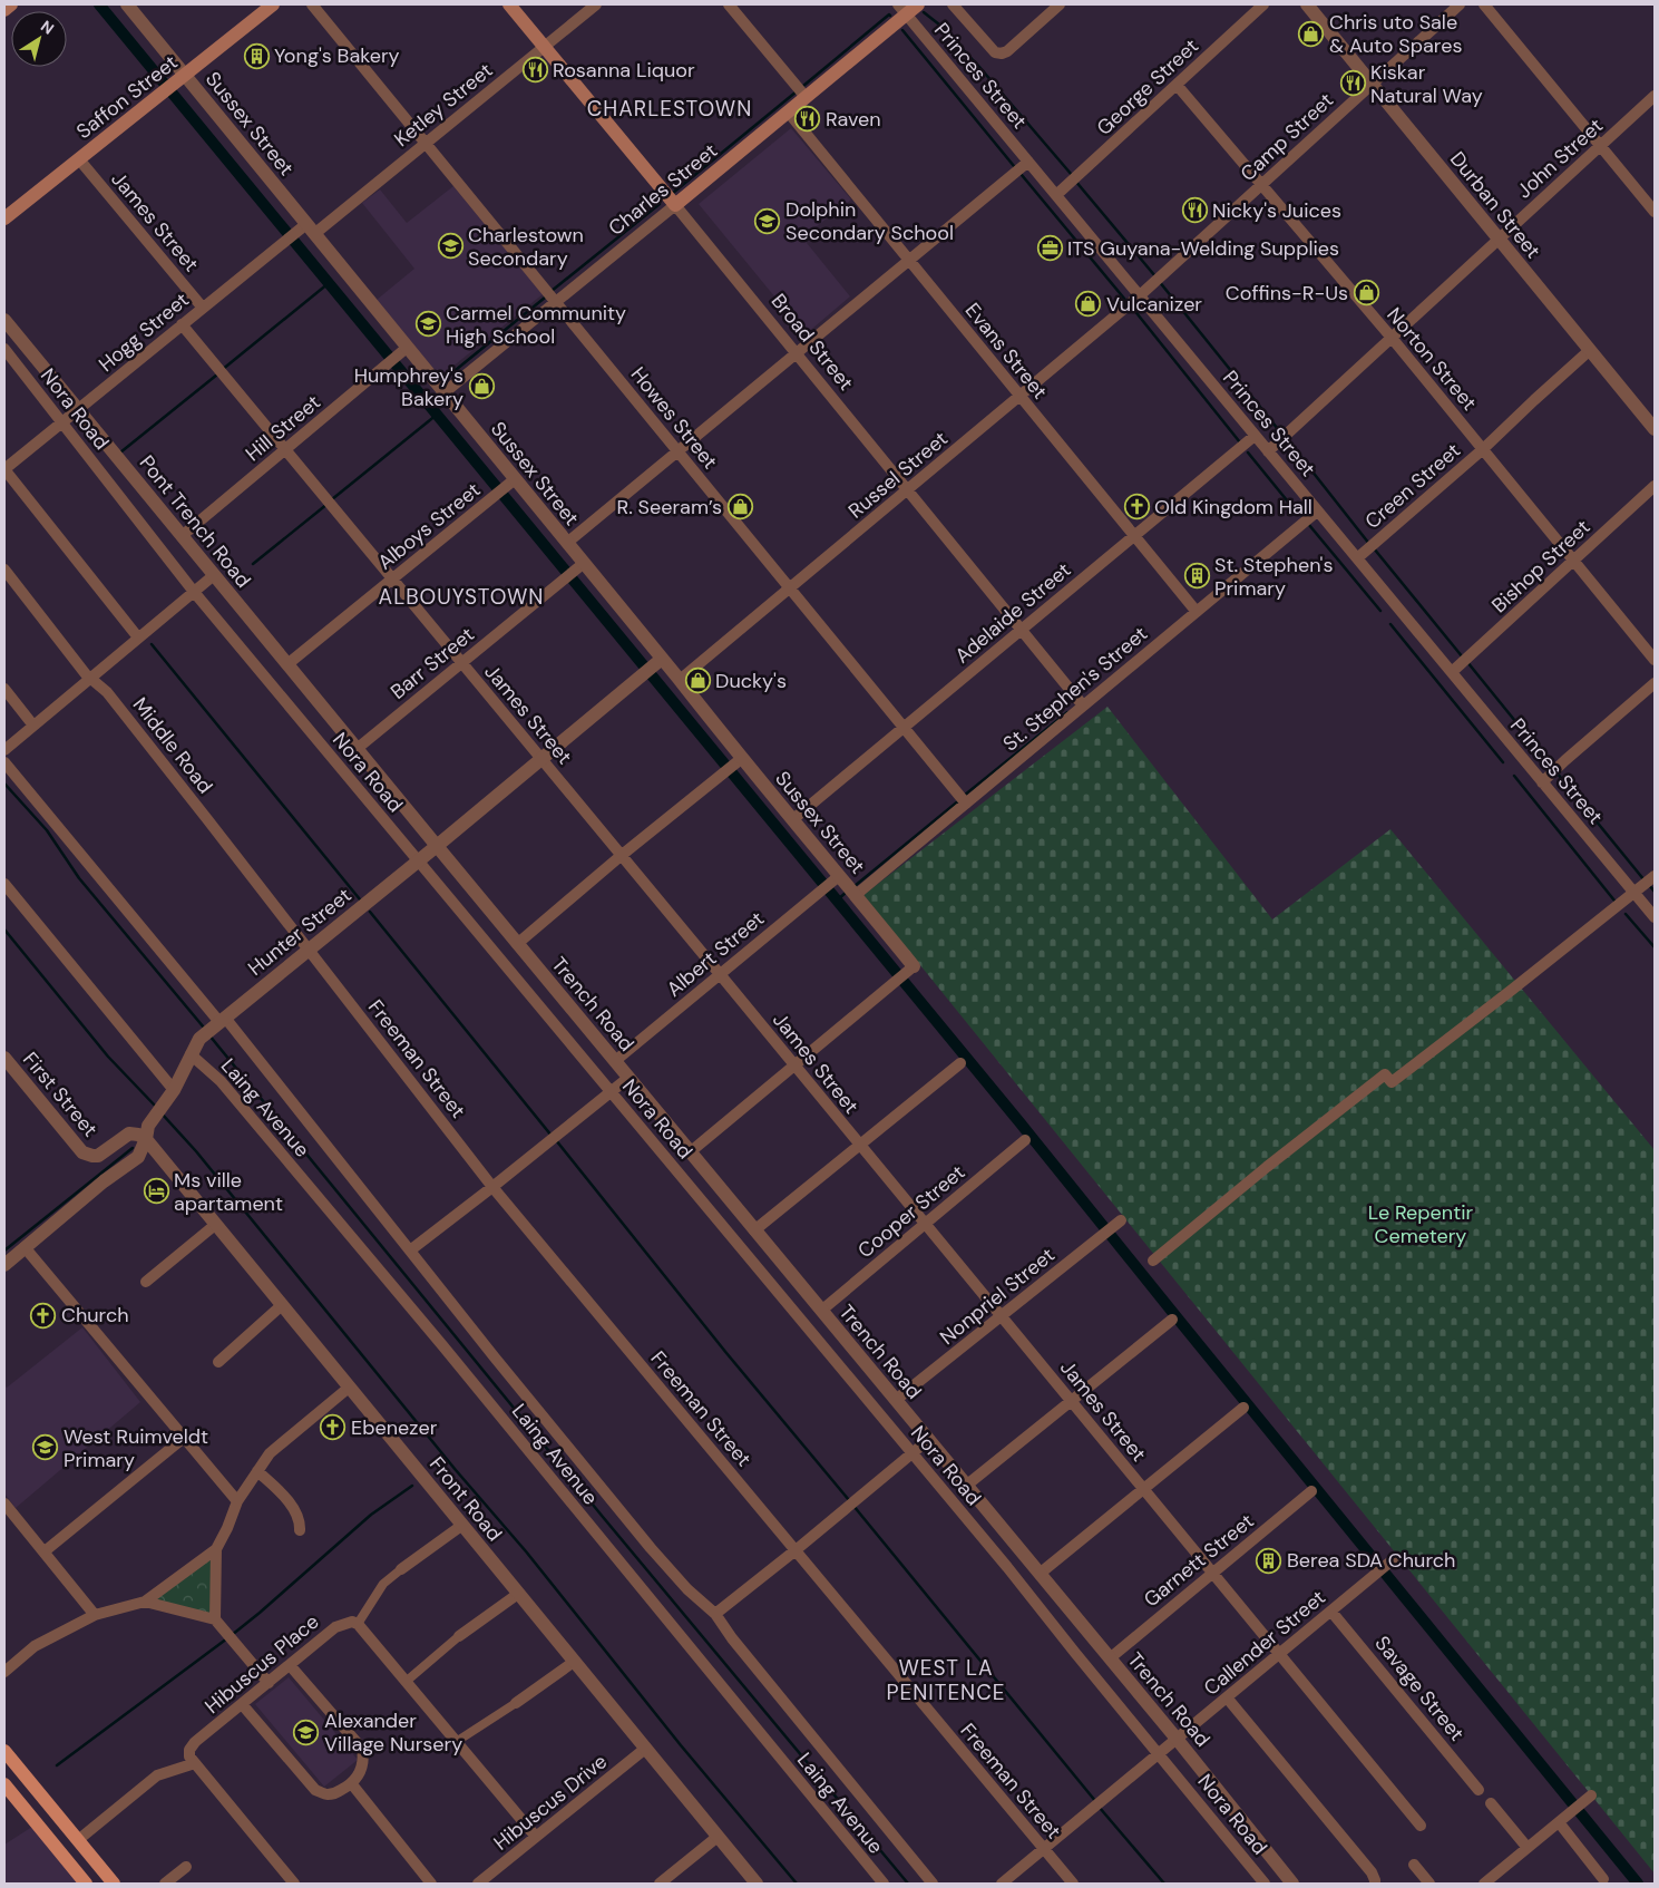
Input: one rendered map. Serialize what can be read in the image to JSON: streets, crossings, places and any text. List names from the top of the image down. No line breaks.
{"streets":{"main road":["Saffon Street","Charles Street","Broad Street"],"street":["Princes Street","George Street","Ketley Street","Sussex Street","Camp Street","John Street","Durban Street","James Street","Hogg Street","Evans Street","Norton Street","Nora Road","Howes Street","Hill Street","Russel Street","Creen Street","Pont Trench Road","Alboys Street","Bishop Street","Adelaide Street","Barr Street","St. Stephen's Street","Middle Road","Hunter Street","Albert Street","Trench Road","Freeman Street","First Street","Laing Avenue","Cooper Street","Nonpriel Street","Front Road","Garnett Street","Callender Street","Hibuscus Place","Savage Street","Hibuscus Drive"]},"crossings":[["Princes Street","George Street"],["Princes Street","Camp Street"],["Princes Street","John Street"],["Princes Street","Charles Street"],["Princes Street","Russel Street"],["Princes Street","Creen Street"],["Princes Street","Bishop Street"],["Princes Street","Adelaide Street"],["Princes Street","St. Stephen's Street"],["George Street","Norton Street"],["Saffon Street","Sussex Street"],["Saffon Street","James Street"],["Ketley Street","Sussex Street"],["Ketley Street","Hogg Street"],["Ketley Street","Broad Street"],["Ketley Street","Howes Street"],["Sussex Street","Charles Street"],["Sussex Street","Hogg Street"],["Sussex Street","Hill Street"],["Sussex Street","Russel Street"],["Sussex Street","Alboys Street"],["Sussex Street","Adelaide Street"],["Sussex Street","Barr Street"],["Sussex Street","St. Stephen's Street"],["Sussex Street","Hunter Street"],["Sussex Street","Albert Street"],["Camp Street","Durban Street"],["Camp Street","Norton Street"],["Camp Street","Russel Street"],["John Street","Durban Street"],["John Street","Norton Street"],["Charles Street","Broad Street"],["Charles Street","Evans Street"],["Charles Street","Howes Street"],["Durban Street","Creen Street"],["James Street","Hogg Street"],["James Street","Hill Street"],["James Street","Alboys Street"],["James Street","Barr Street"],["James Street","Hunter Street"],["James Street","Albert Street"],["James Street","Cooper Street"],["James Street","Nonpriel Street"],["James Street","Garnett Street"],["James Street","Callender Street"],["Hogg Street","Nora Road"],["Hogg Street","Pont Trench Road"],["Broad Street","Russel Street"],["Broad Street","Adelaide Street"],["Broad Street","St. Stephen's Street"],["Evans Street","Russel Street"],["Evans Street","Adelaide Street"],["Evans Street","St. Stephen's Street"],["Norton Street","Creen Street"],["Norton Street","Bishop Street"],["Nora Road","Hunter Street"],["Nora Road","Callender Street"],["Howes Street","Russel Street"],["Howes Street","Adelaide Street"],["Howes Street","St. Stephen's Street"],["Hill Street","Pont Trench Road"],["Pont Trench Road","Alboys Street"],["Pont Trench Road","Barr Street"],["Pont Trench Road","Hunter Street"],["Pont Trench Road","Trench Road"],["Middle Road","Hunter Street"],["Middle Road","Freeman Street"],["Hunter Street","Trench Road"],["Hunter Street","Freeman Street"],["Hunter Street","First Street"],["Hunter Street","Laing Avenue"],["Hunter Street","Front Road"],["Albert Street","Trench Road"],["Trench Road","Cooper Street"],["Trench Road","Nonpriel Street"],["Trench Road","Garnett Street"],["Trench Road","Callender Street"],["Freeman Street","Callender Street"],["First Street","Front Road"],["Front Road","Hibuscus Drive"],["Callender Street","Savage Street"]],"districts":["CHARLESTOWN","ALBOUYSTOWN","WEST LA PENITENCE"],"parks":["Le Repentir Cemetery"],"places":{"shop":["Chris uto Sale & Auto Spares","Coffins-R-Us","Vulcanizer","Humphrey's Bakery","R. Seeram’s","Ducky's"],"building":["Yong's Bakery","St. Stephen's Primary","Berea SDA Church"],"restaurant":["Rosanna Liquor","Kiskar Natural Way","Raven","Nicky's Juices"],"school or university":["Dolphin Secondary School","Charlestown Secondary","Carmel Community High School","West Ruimveldt Primary","Alexander Village Nursery"],"office":["ITS Guyana-Welding Supplies"],"church":["Old Kingdom Hall","Church","Ebenezer"],"hotel":["Ms ville apartament"]},"north":"top right"}
